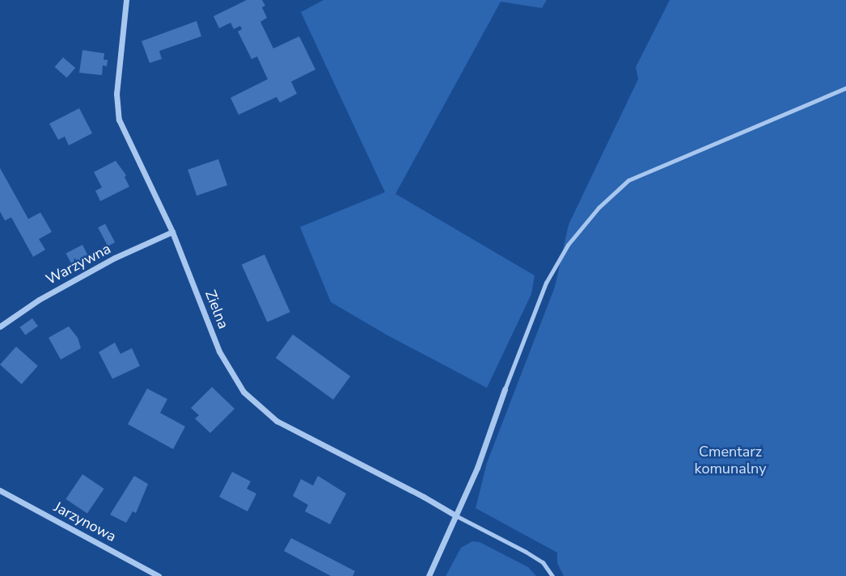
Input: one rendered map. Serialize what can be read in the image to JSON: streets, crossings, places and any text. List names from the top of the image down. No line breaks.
{"streets":{"street":["Warzywna","Zielna","Jarzynowa"]},"crossings":[["Warzywna","Zielna"]],"parks":["Cmentarz komunalny"]}
